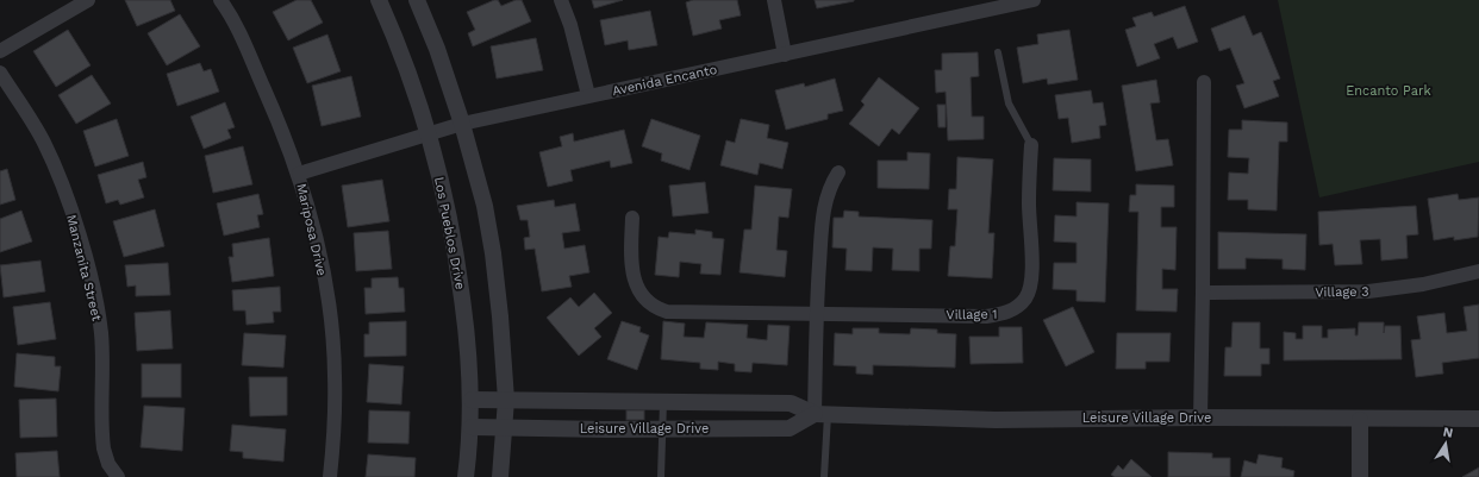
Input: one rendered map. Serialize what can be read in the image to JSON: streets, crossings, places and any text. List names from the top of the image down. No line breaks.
{"streets":{"street":["Avenida Encanto","Mariposa Drive","Los Pueblos Drive","Manzanita Street","Village 3","Village 1","Leisure Village Drive"]},"crossings":[["Avenida Encanto","Mariposa Drive"],["Avenida Encanto","Los Pueblos Drive"],["Los Pueblos Drive","Leisure Village Drive"]],"parks":["Encanto Park"],"north":"top"}
